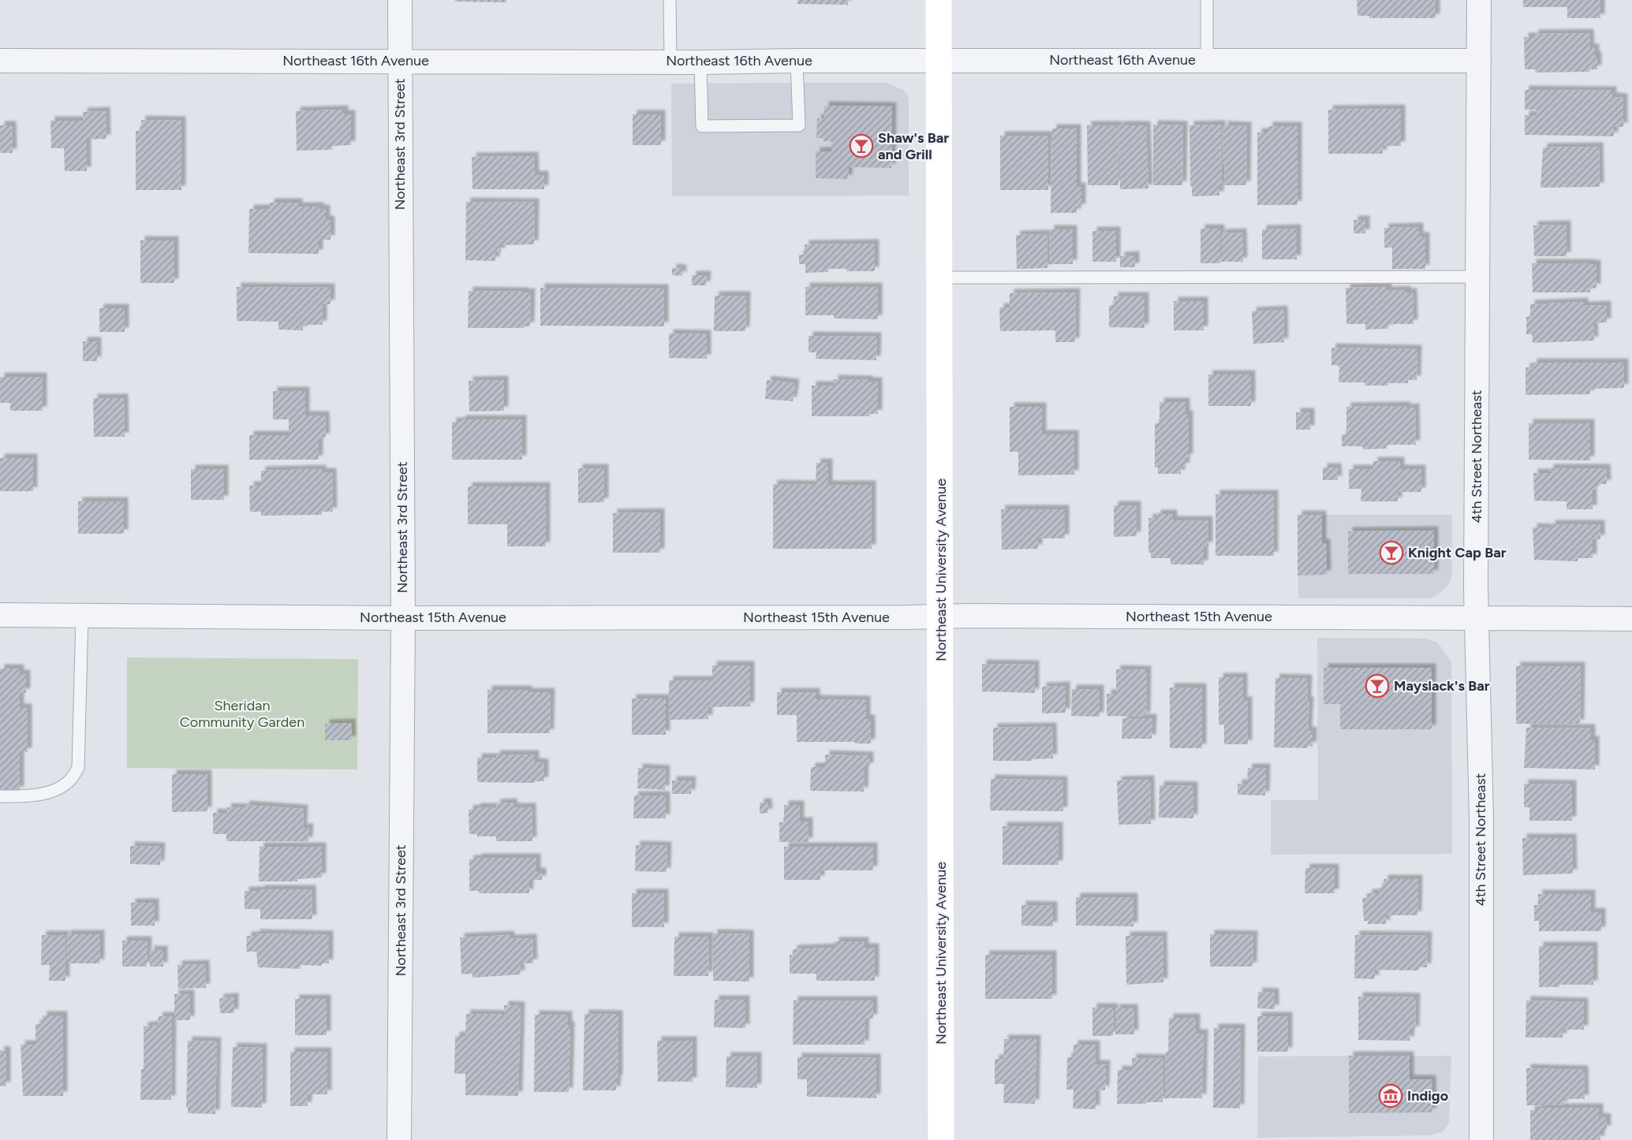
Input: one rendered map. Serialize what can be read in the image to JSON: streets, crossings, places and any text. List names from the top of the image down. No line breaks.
{"streets":{"main road":["Northeast University Avenue"],"street":["Northeast 16th Avenue","Northeast 3rd Street","4th Street Northeast","Northeast 15th Avenue"]},"crossings":[["Northeast 16th Avenue","Northeast 3rd Street"],["Northeast 16th Avenue","4th Street Northeast"],["Northeast 16th Avenue","Northeast University Avenue"],["Northeast 3rd Street","Northeast 15th Avenue"],["4th Street Northeast","Northeast 15th Avenue"],["Northeast University Avenue","Northeast 15th Avenue"]],"parks":["Sheridan Community Garden"],"places":{"bar":["Shaw's Bar and Grill","Knight Cap Bar","Mayslack's Bar"],"museum":["Indigo"]}}
